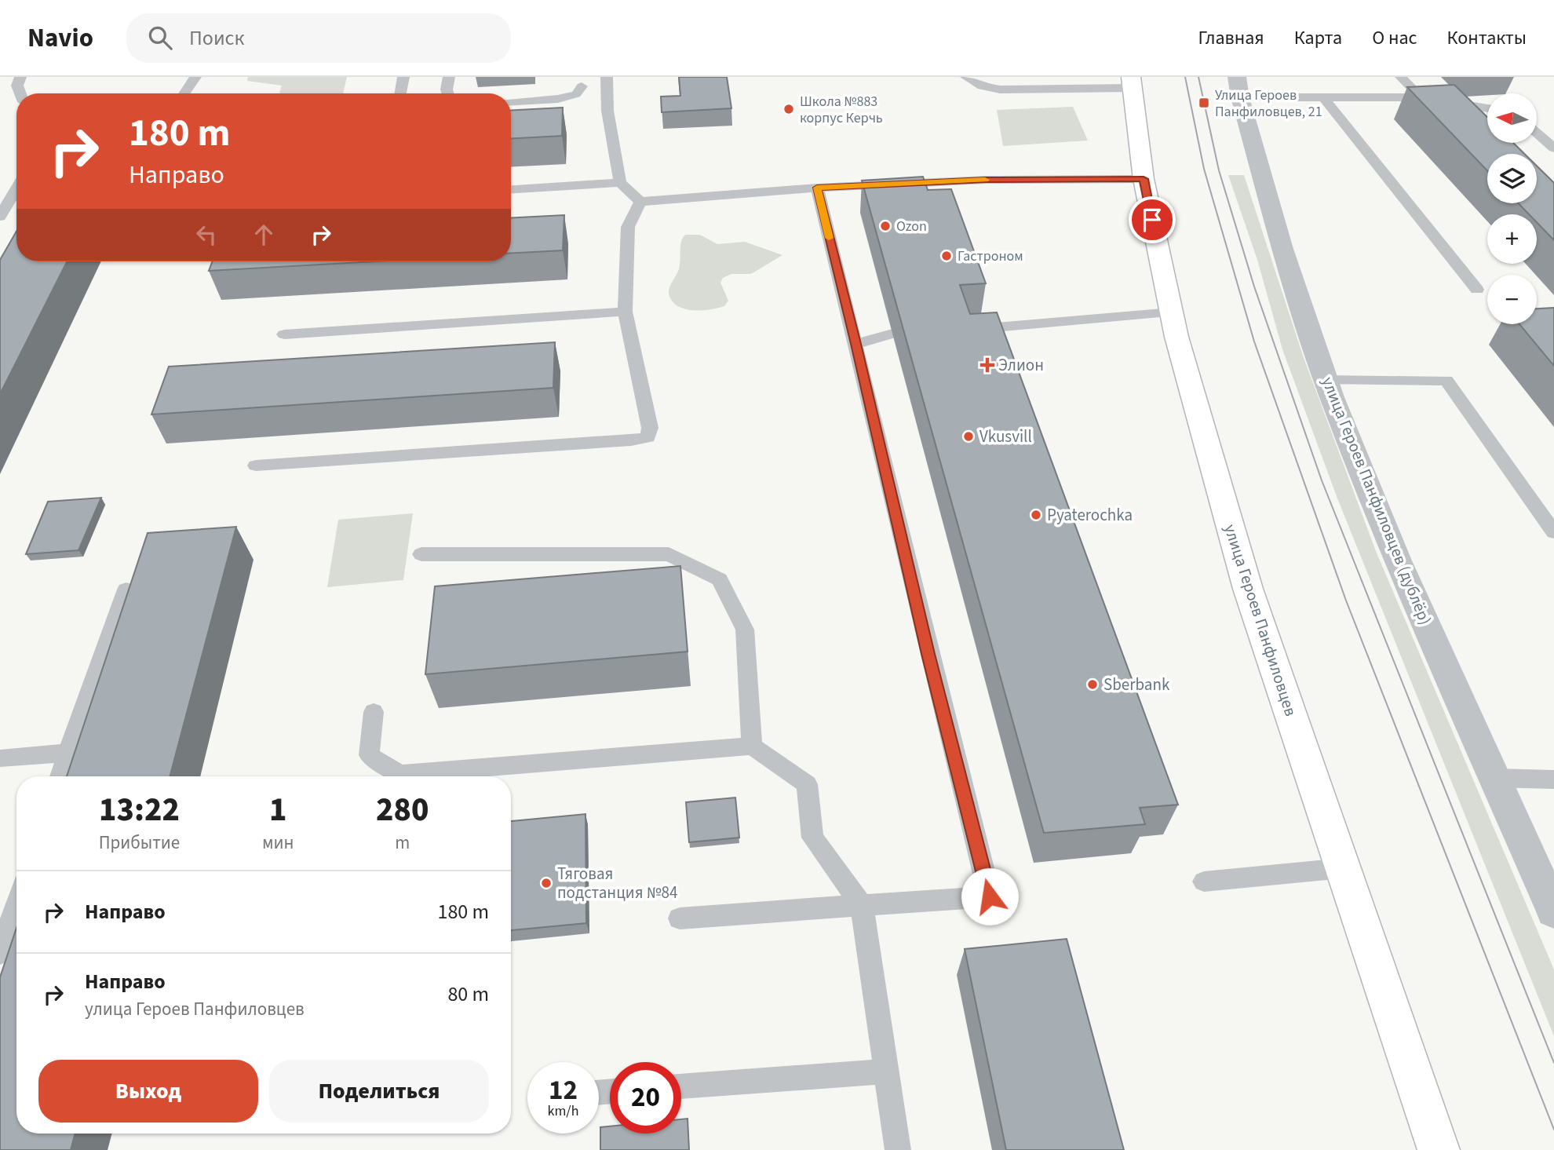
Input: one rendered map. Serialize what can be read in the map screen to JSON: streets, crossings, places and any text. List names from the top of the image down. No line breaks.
{"streets":{"main road":["улица Героев Панфиловцев"],"street":["улица Героев Панфиловцев (дублёр)"]},"places":{"transit":["Улица Героев Панфиловцев, 21"],"other":["Школа №883 корпус Керчь","Ozon","Гастроном","Vkusvill","Pyaterochka","Sberbank","Тяговая подстанция №84"],"health":["Элион"]},"north":"left","page":{"header":"Navio","search":"Поиск","nav":["Главная","Карта","О нас","Контакты"],"map_buttons":["+","−"],"turn":["180 m","Направо"],"eta":["13:22","Прибытие","1","мин","280","m"],"list":[{"name":"Направо","value":"180 m"},{"name":"Направо","note":"улица Героев Панфиловцев","value":"80 m"}],"buttons":["Выход","Поделиться"],"speed":"12 km/h","limit":"20"}}
